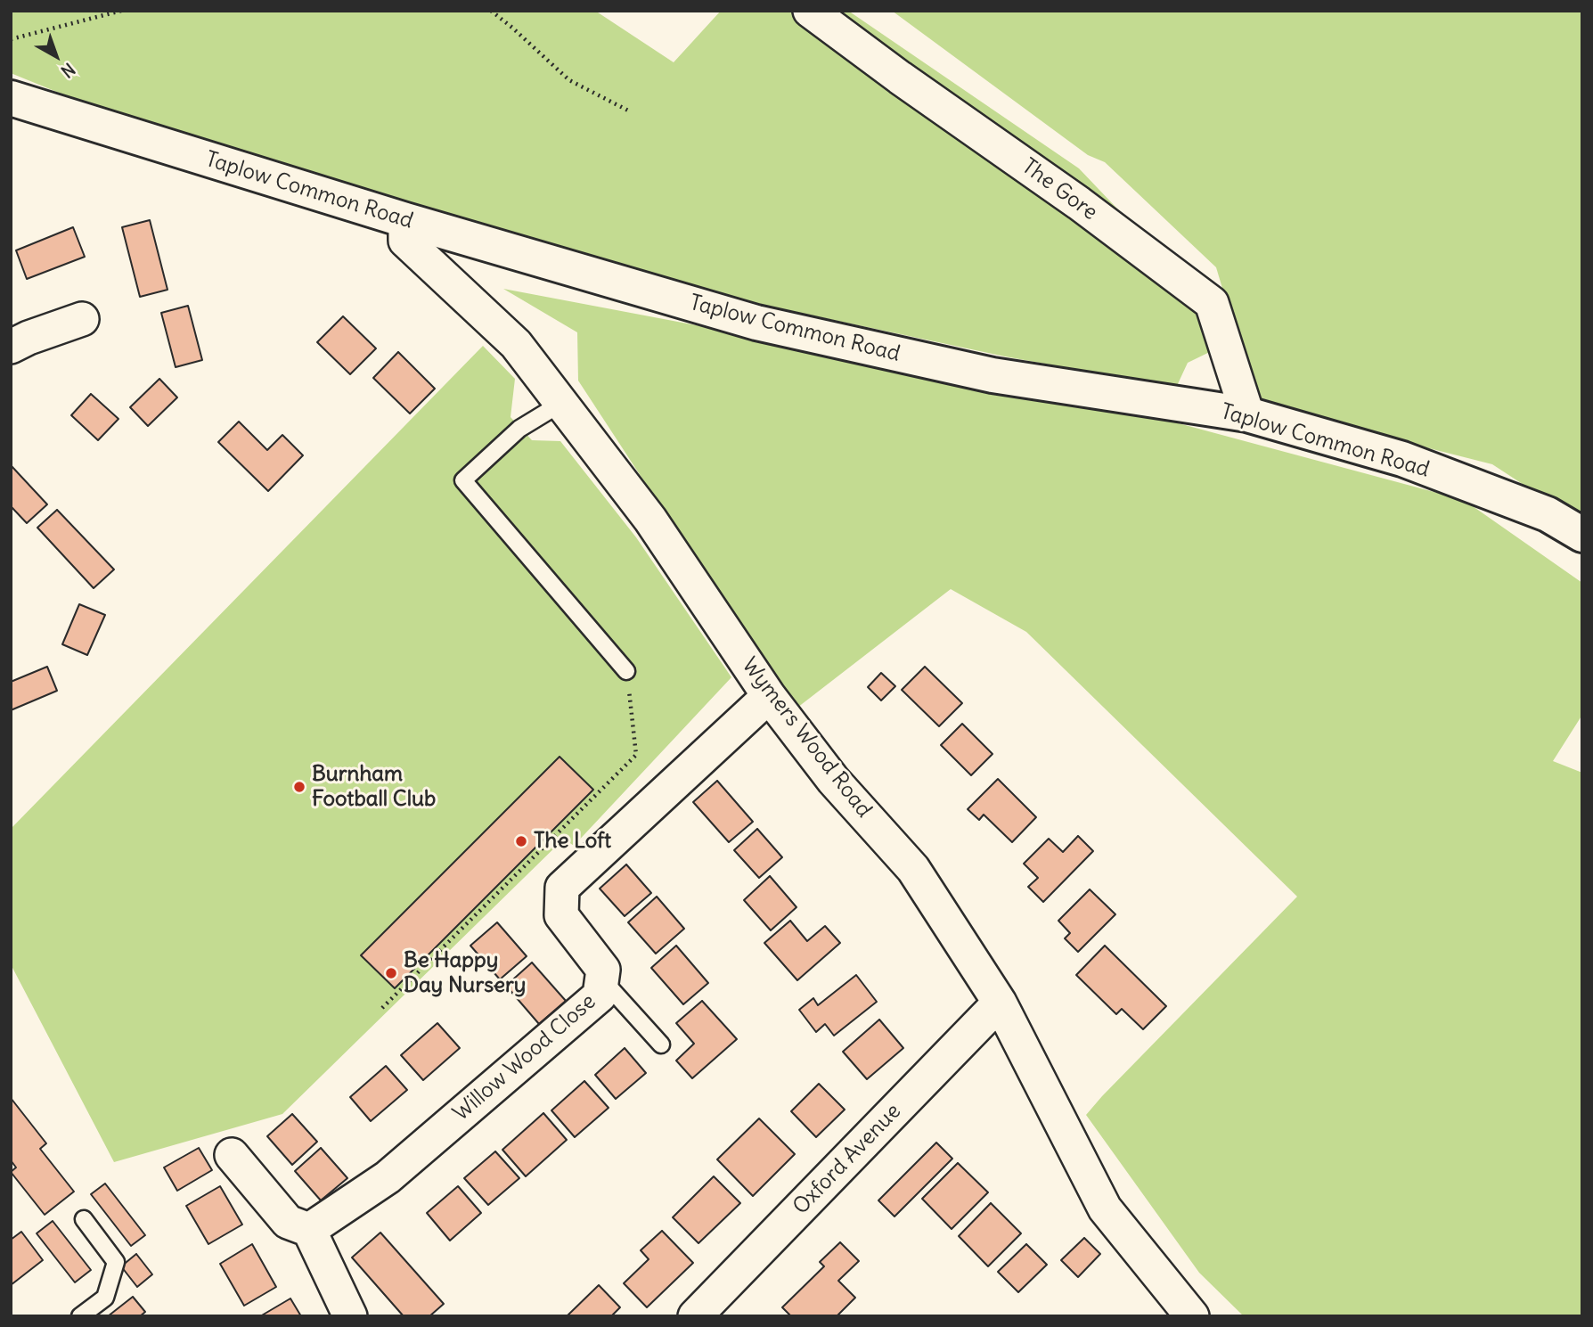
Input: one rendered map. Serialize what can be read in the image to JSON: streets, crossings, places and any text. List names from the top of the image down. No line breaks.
{"streets":{"street":["The Gore","Taplow Common Road","Wymers Wood Road","Willow Wood Close","Oxford Avenue"]},"crossings":[["The Gore","Taplow Common Road"],["Taplow Common Road","Wymers Wood Road"],["Wymers Wood Road","Willow Wood Close"],["Wymers Wood Road","Oxford Avenue"]],"places":["Burnham Football Club","The Loft","Be Happy Day Nursery"],"north":"bottom right"}
